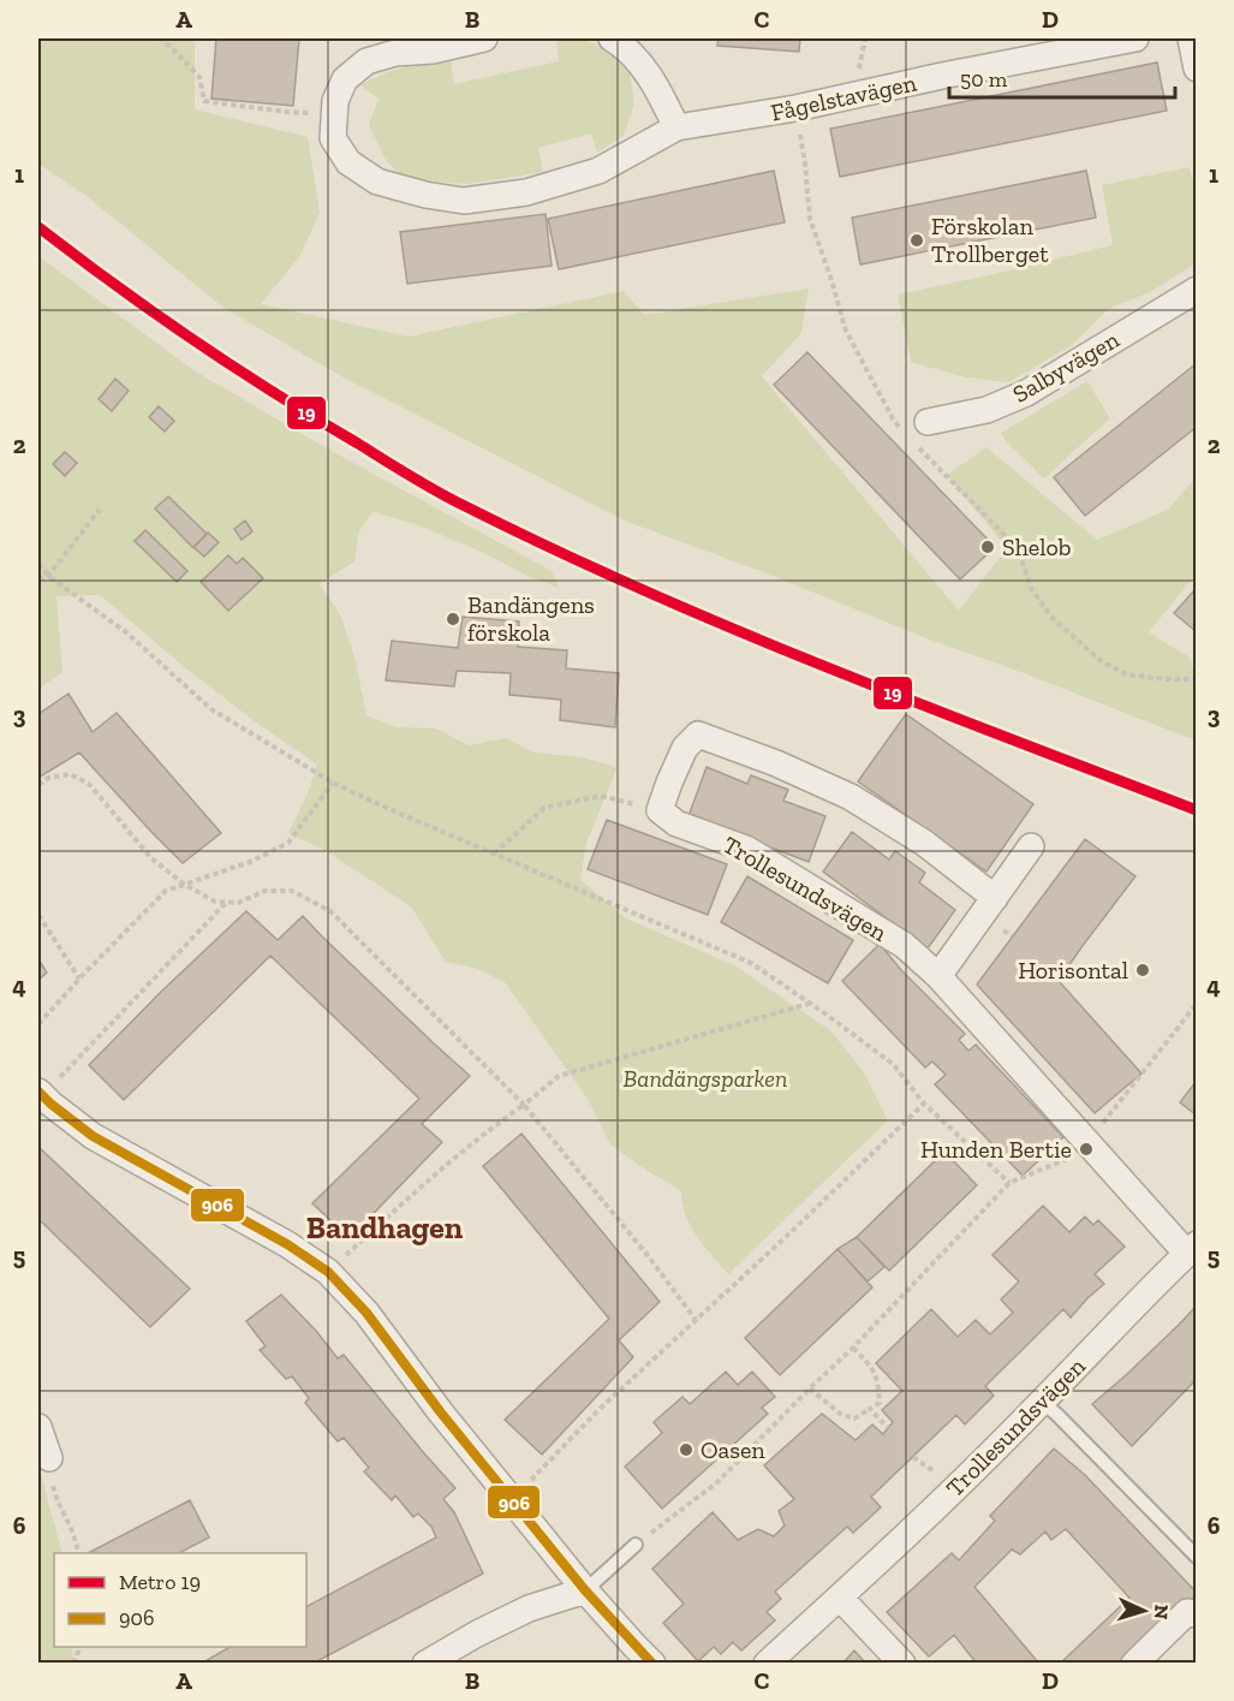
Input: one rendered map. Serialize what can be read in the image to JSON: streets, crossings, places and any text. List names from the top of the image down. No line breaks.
{"streets":{"street":["Fågelstavägen","Salbyvägen","Trollesundsvägen"]},"districts":["Bandhagen"],"parks":["Bandängsparken"],"places":["Förskolan Trollberget","Shelob","Bandängens förskola","Horisontal","Hunden Bertie","Oasen"],"lines":["metro line 19","transit line 906"],"legend":["Metro 19","906"],"scale_bar":"50 m","north":"right","grid":{"columns":["A","B","C","D"],"rows":["1","2","3","4","5","6"]}}
